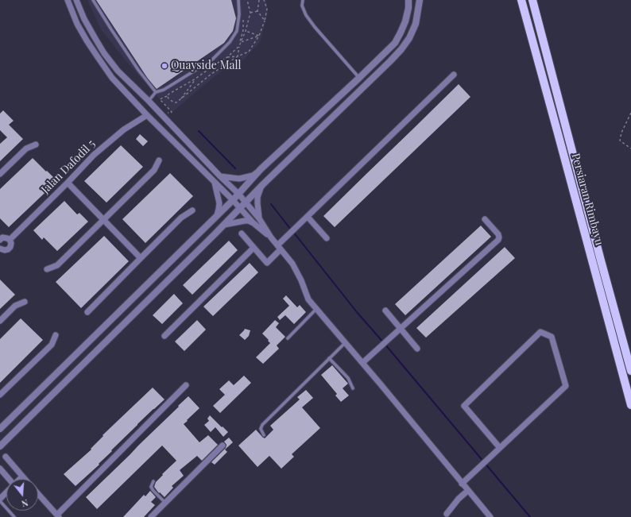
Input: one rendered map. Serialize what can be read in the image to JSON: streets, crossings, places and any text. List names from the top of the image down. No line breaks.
{"streets":{"main road":["Persiaran Rimbayu"],"street":["Jalan Dafodil 5"]},"places":["Quayside Mall"],"north":"bottom"}
